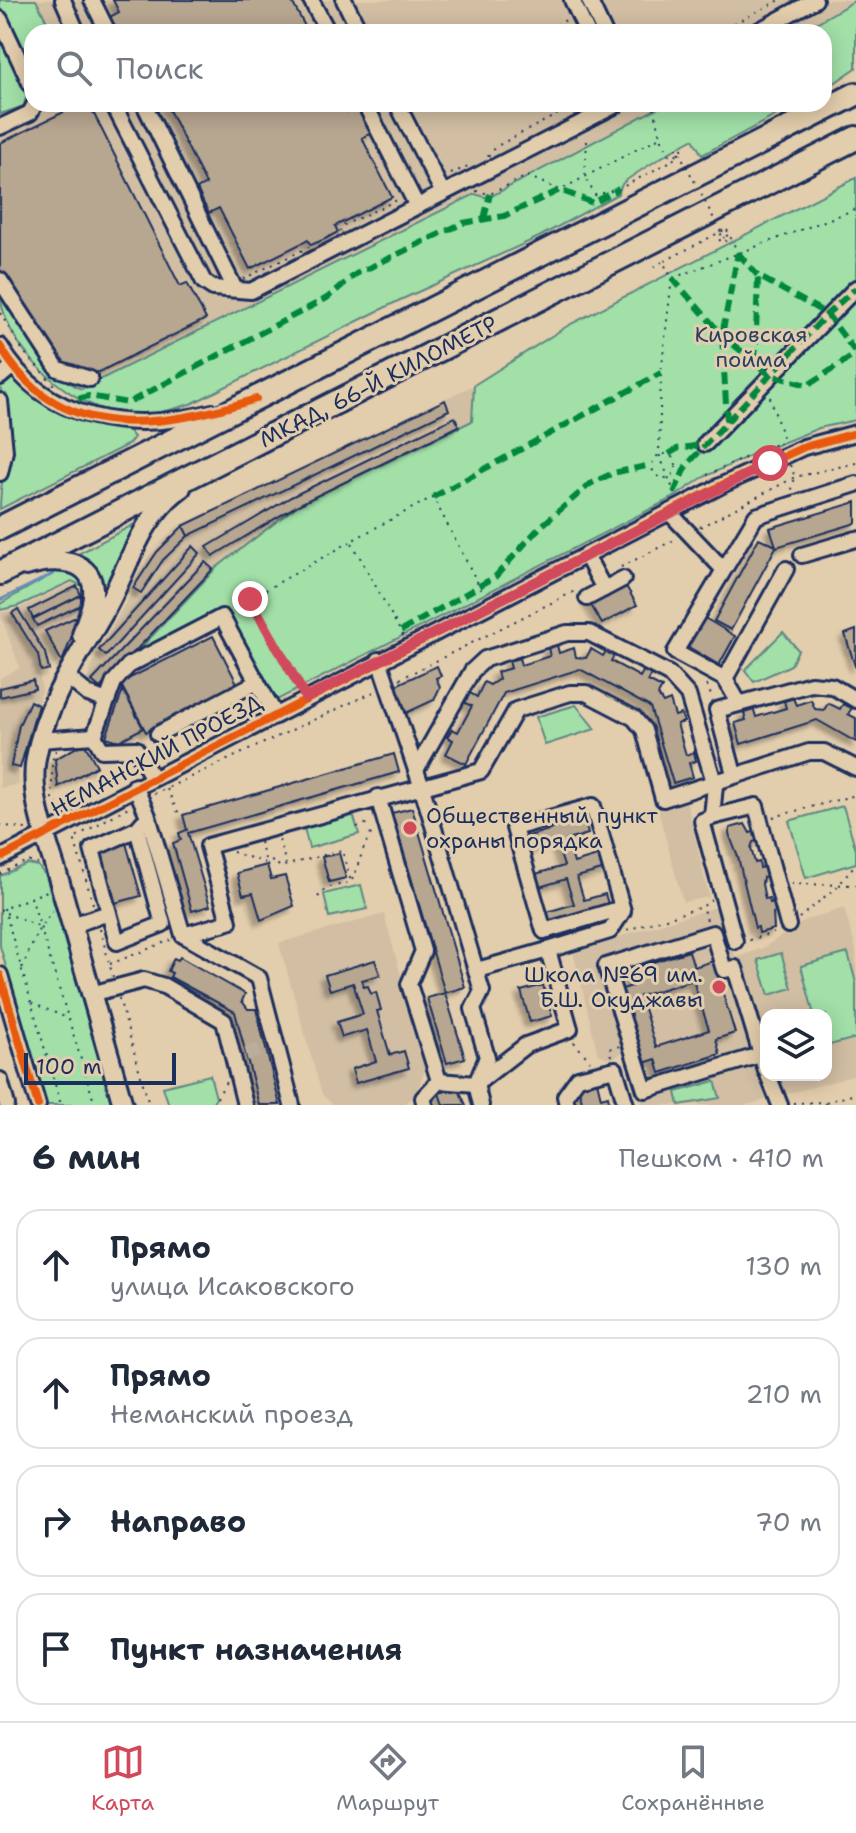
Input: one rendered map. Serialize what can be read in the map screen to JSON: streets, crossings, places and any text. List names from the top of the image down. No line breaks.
{"streets":{"highway":["МКАД, 66-Й КИЛОМЕТР"],"street":["НЕМАНСКИЙ ПРОЕЗД"]},"parks":["Кировская пойма"],"places":["Общественный пункт охраны порядка","Школа №69 им. Б.Ш. Окуджавы"],"scale_bar":"100 m","page":{"search":"Поиск","scale":"100 m","heading":["6 мин","Пешком · 410 m"],"list":[["Прямо","улица Исаковского","130 m"],["Прямо","Неманский проезд","210 m"],["Направо","70 m"],"Пункт назначения"],"nav":["Карта","Маршрут","Сохранённые"]}}
